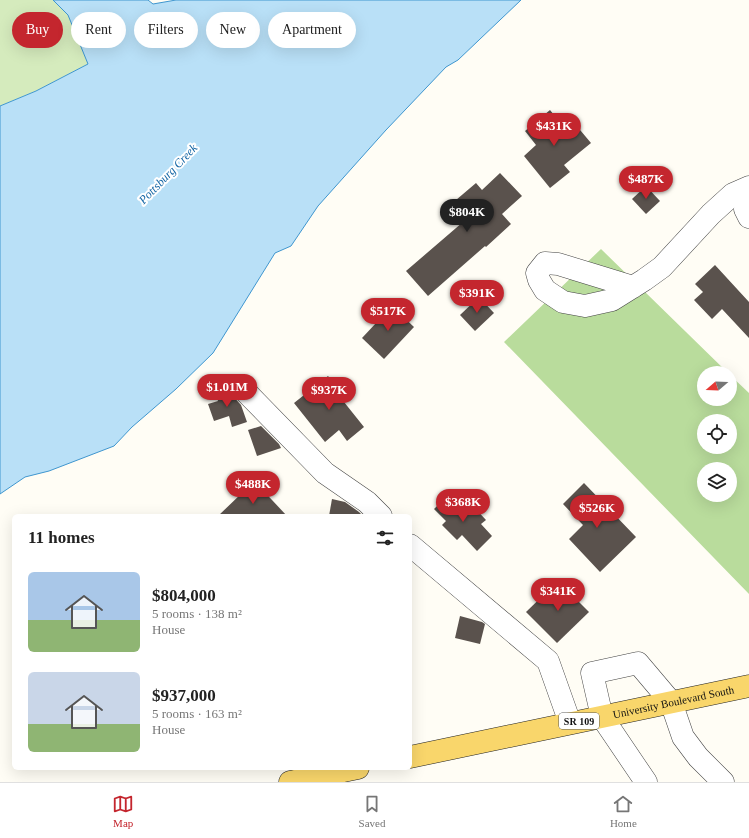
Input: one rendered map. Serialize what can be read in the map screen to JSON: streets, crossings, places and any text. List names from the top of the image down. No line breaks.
{"streets":{"main road":["University Boulevard South","SR 109"]},"water":["Pottsburg Creek"],"north":"left","page":{"chip":["Buy","Rent","Filters","New","Apartment"],"price":["$431K","$487K","$804K","$391K","$517K","$1.01M","$937K","$488K","$368K","$526K","$341K"],"heading":"11 homes","list":[{"name":"$804,000","note":"5 rooms · 138 m² · House"},{"name":"$937,000","note":"5 rooms · 163 m² · House"}],"tabs":["Map","Saved","Home"]}}
